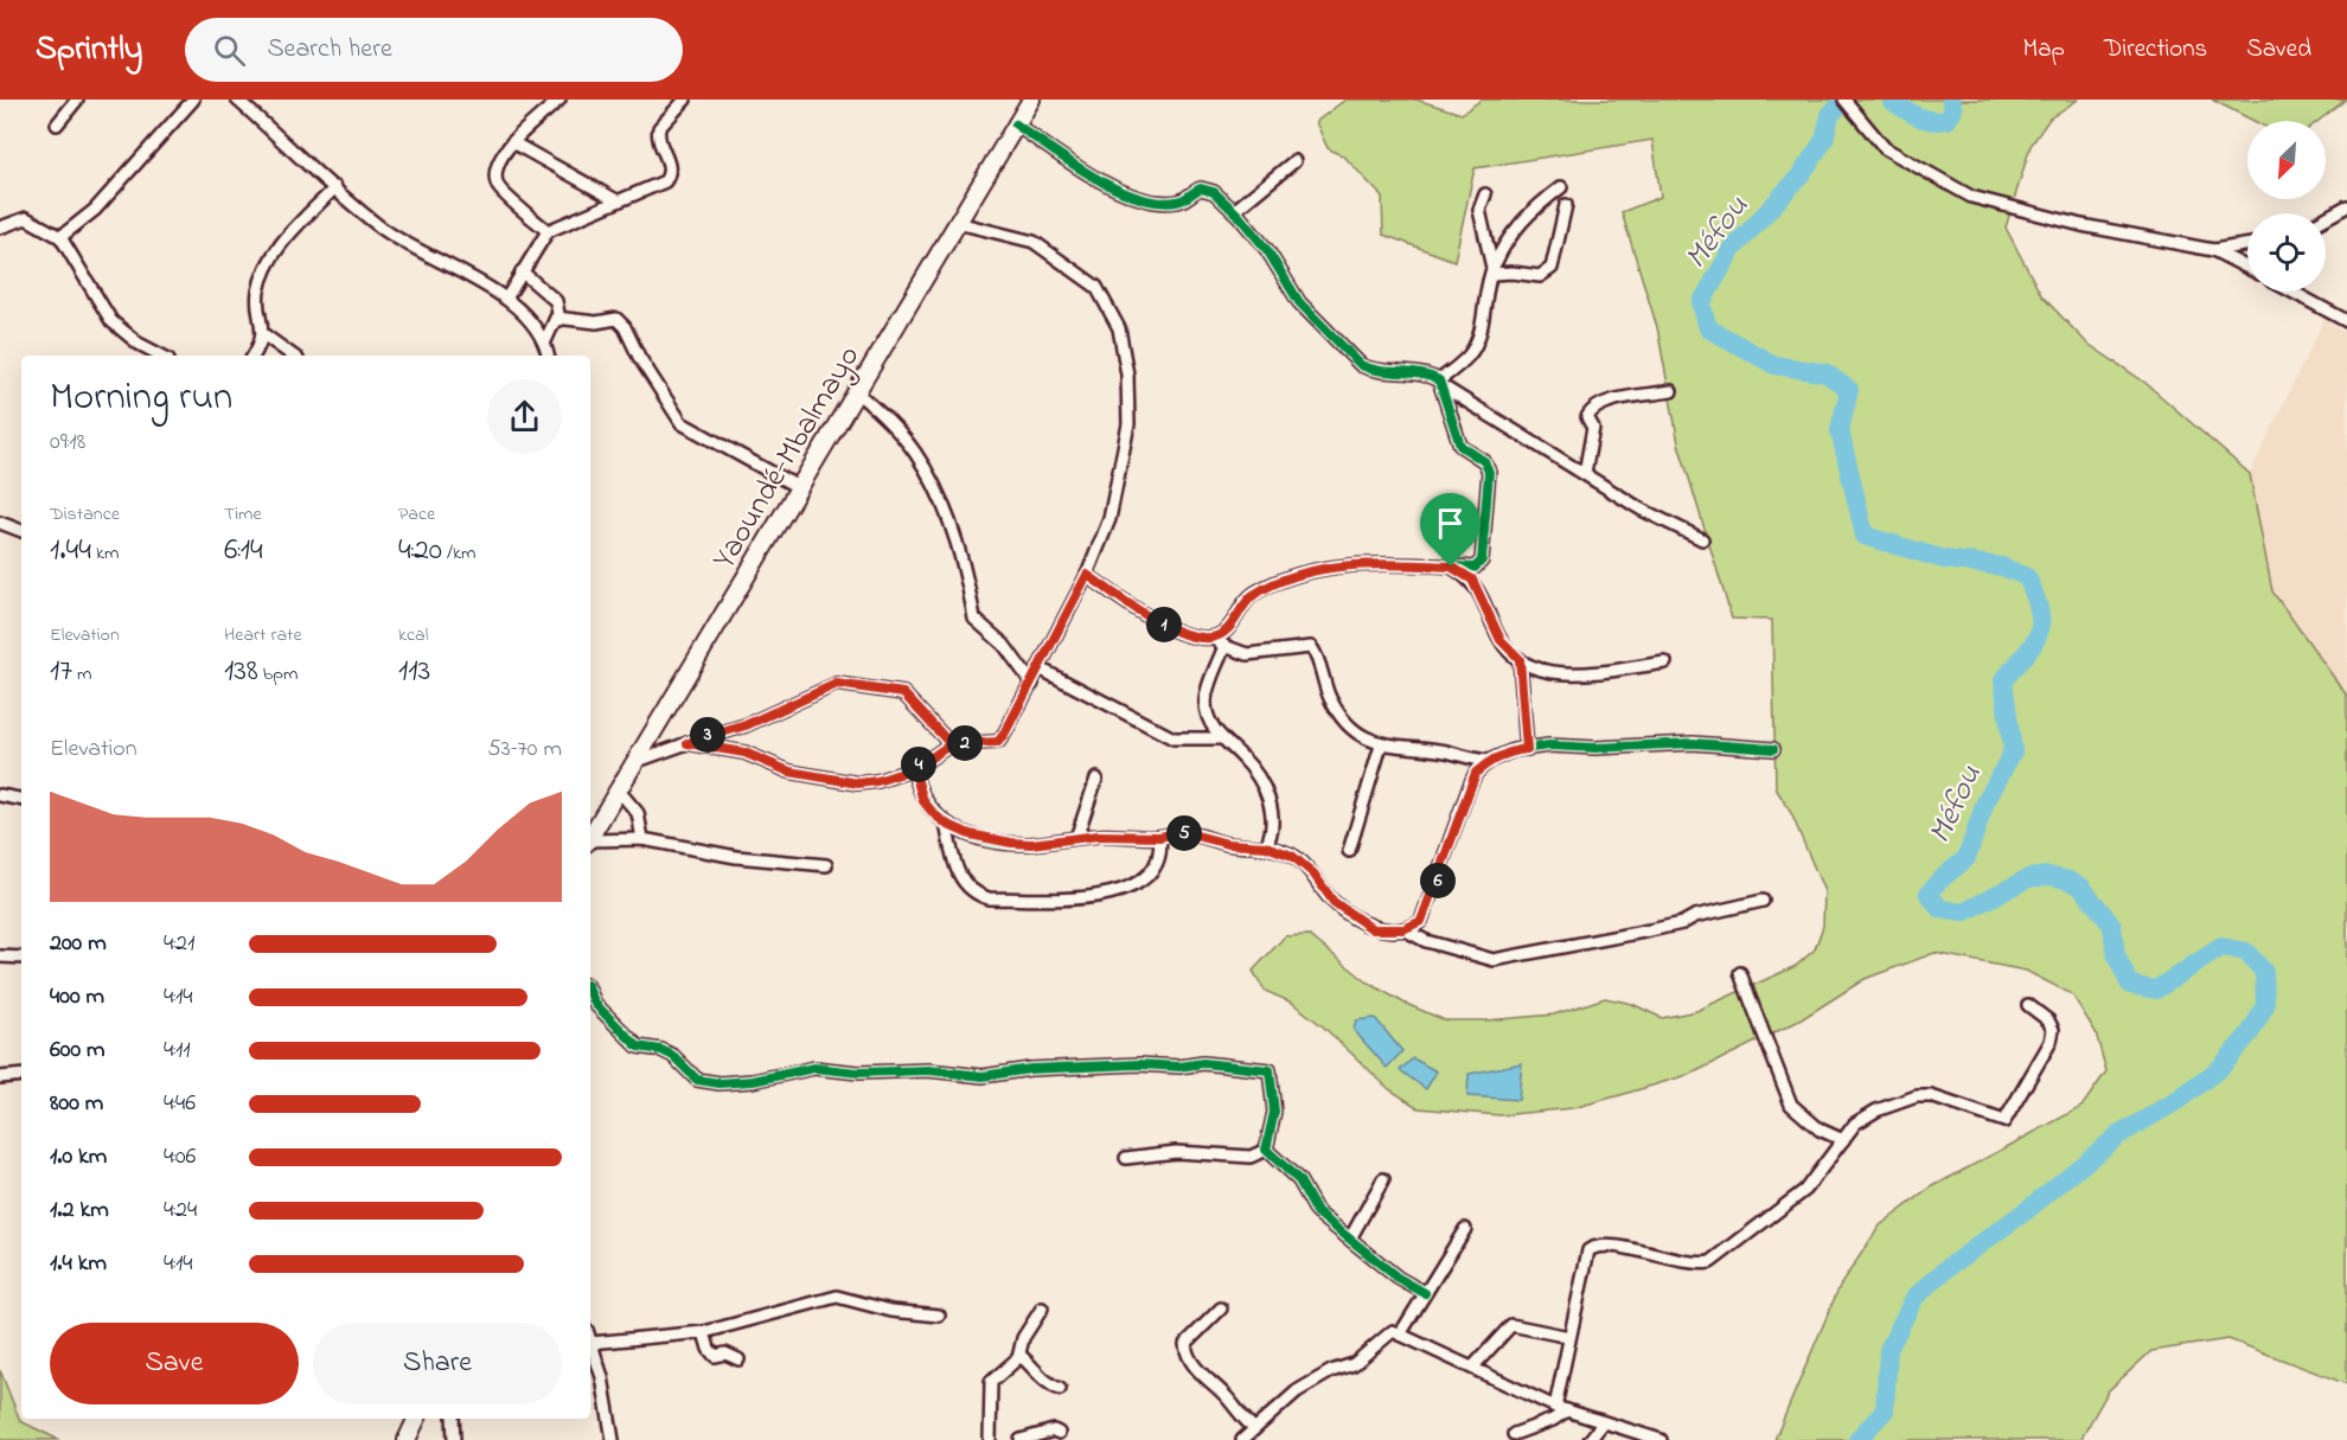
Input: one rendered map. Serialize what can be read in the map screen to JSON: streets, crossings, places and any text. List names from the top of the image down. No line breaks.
{"streets":{"highway":["Yaoundé-Mbalmayo"]},"water":["Méfou"],"north":"bottom left","page":{"header":"Sprintly","search":"Search here","nav":["Map","Directions","Saved"],"heading":["Morning run","09:18"],"stats":[["Distance","1.44 km"],["Time","6:14"],["Pace","4:20 /km"],["Elevation","17 m"],["Heart rate","138 bpm"],["kcal","113"]],"pins":["1","3","2","4","5","6"],"chart":["Elevation","53–70 m"],"list":[{"name":"200 m","note":"4:21"},{"name":"400 m","note":"4:14"},{"name":"600 m","note":"4:11"},{"name":"800 m","note":"4:46"},{"name":"1.0 km","note":"4:06"},{"name":"1.2 km","note":"4:24"},{"name":"1.4 km","note":"4:14"}],"buttons":["Save","Share"]}}
